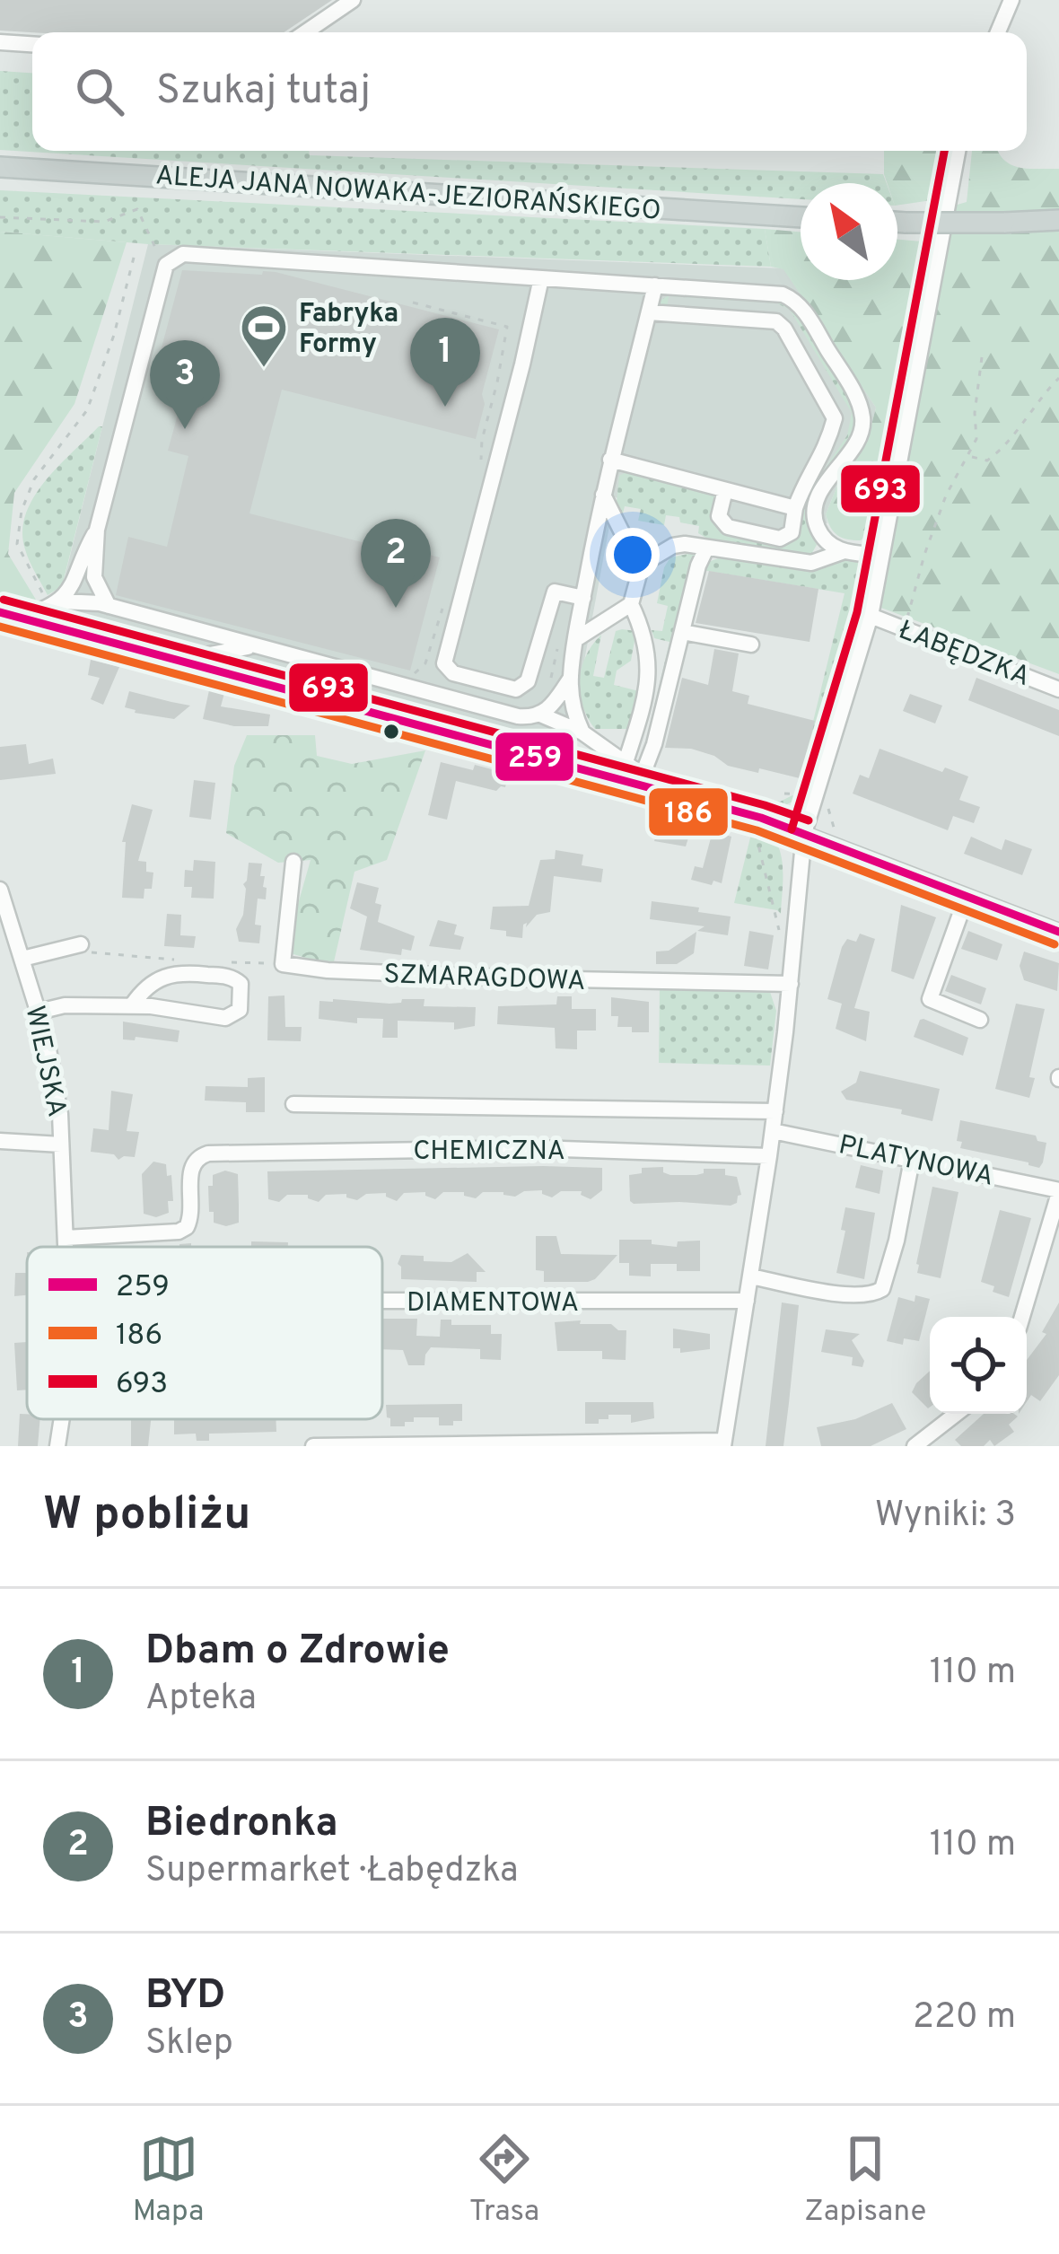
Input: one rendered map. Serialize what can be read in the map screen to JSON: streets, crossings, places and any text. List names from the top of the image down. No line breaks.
{"streets":{"main road":["ALEJA JANA NOWAKA-JEZIORAŃSKIEGO"],"street":["ŁABĘDZKA","SZMARAGDOWA","WIEJSKA","CHEMICZNA","PLATYNOWA","DIAMENTOWA"]},"crossings":[["WIEJSKA","CHEMICZNA"]],"places":{"sports":["Fabryka Formy"]},"lines":["transit line 693","transit line 259","transit line 186"],"legend":["259","186","693"],"north":"top left","page":{"search":"Szukaj tutaj","pins":["1","3","2"],"heading":["W pobliżu","Wyniki: 3"],"list":[{"mark":"1","name":"Dbam o Zdrowie","note":"Apteka","value":"110 m"},{"mark":"2","name":"Biedronka","note":"Supermarket · Łabędzka","value":"110 m"},{"mark":"3","name":"BYD","note":"Sklep","value":"220 m"}],"nav":["Mapa","Trasa","Zapisane"]}}
